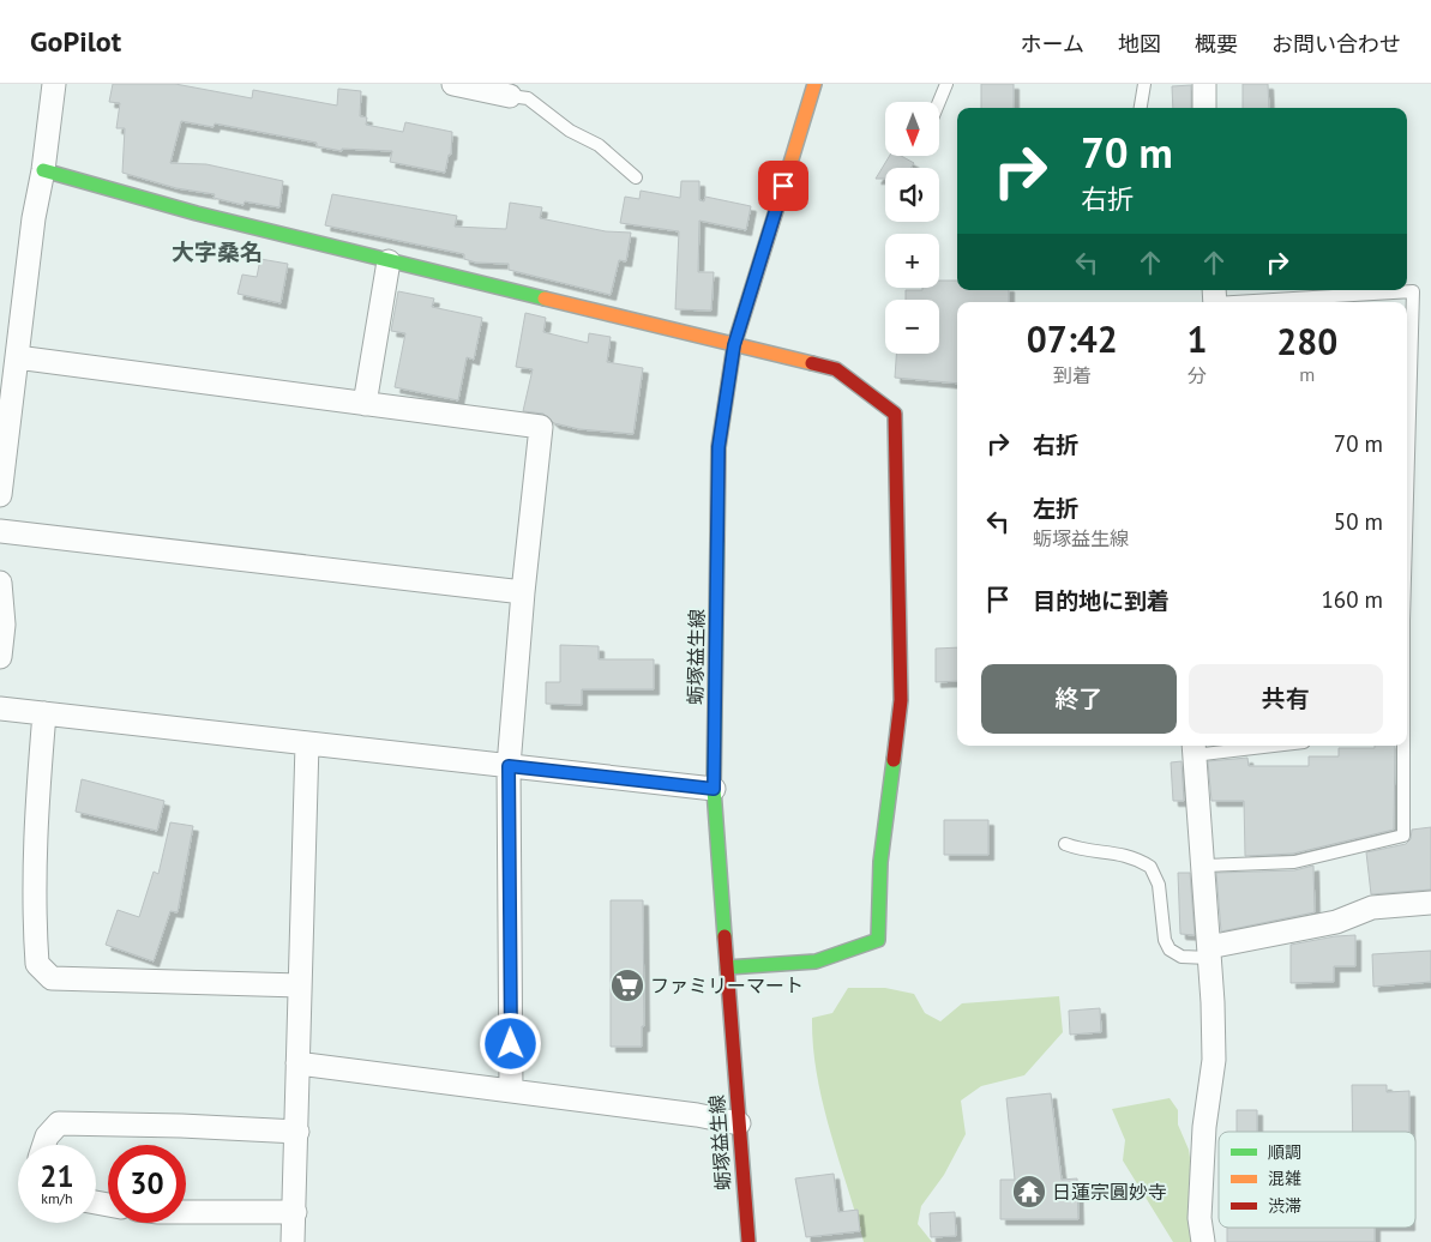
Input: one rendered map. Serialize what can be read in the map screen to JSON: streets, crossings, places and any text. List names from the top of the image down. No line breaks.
{"streets":{"street":["蛎塚益生線"]},"districts":["大字桑名"],"places":{"supermarket":["ファミリーマート"],"temple":["日蓮宗圓妙寺"]},"legend":["順調","混雑","渋滞"],"north":"bottom","page":{"header":"GoPilot","nav":["ホーム","地図","概要","お問い合わせ"],"map_buttons":["+","−"],"turn":["70 m","右折"],"eta":["07:42","到着","1","分","280","m"],"list":[{"name":"右折","value":"70 m"},{"name":"左折","note":"蛎塚益生線","value":"50 m"},{"name":"目的地に到着","value":"160 m"}],"buttons":["終了","共有"],"speed":"21 km/h","limit":"30"}}
